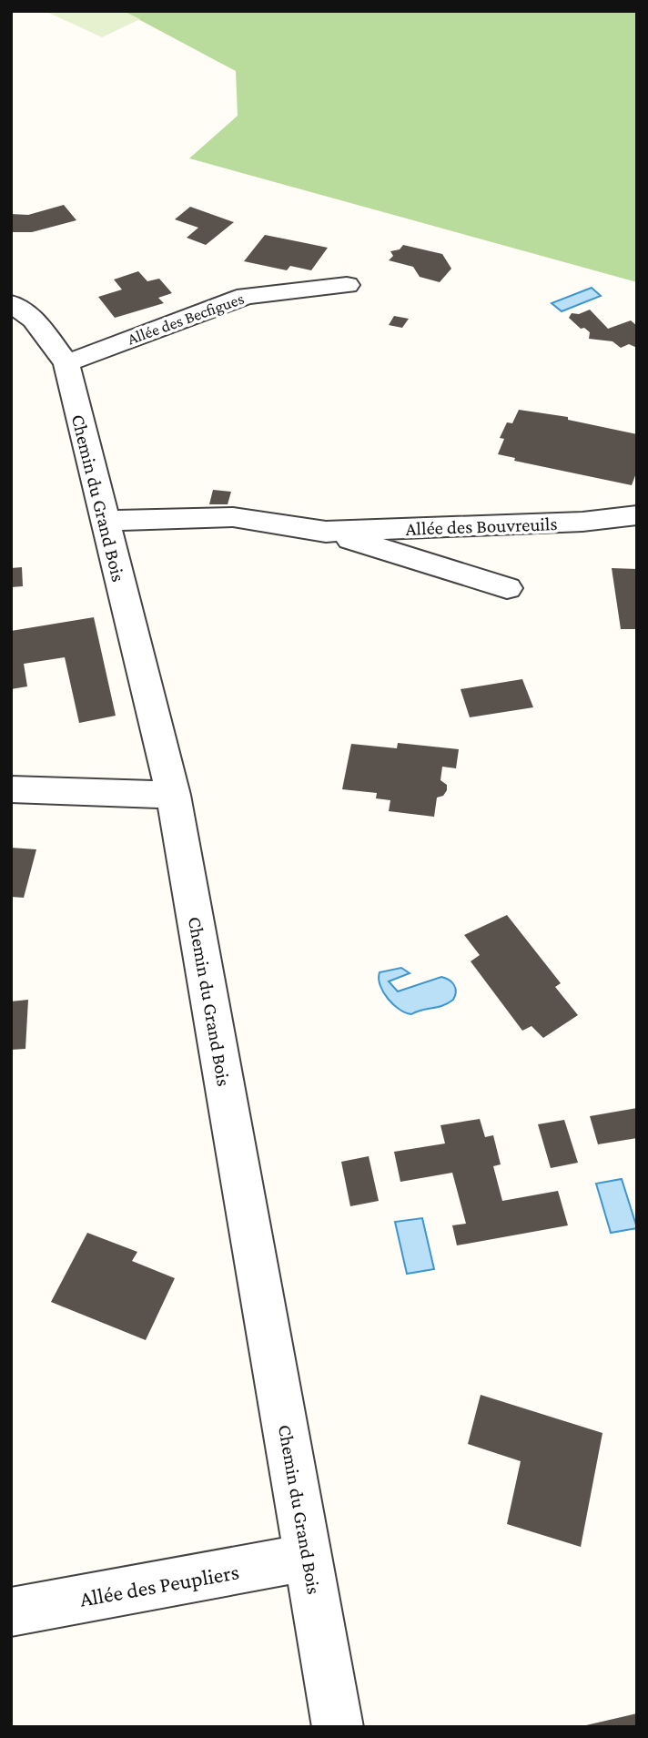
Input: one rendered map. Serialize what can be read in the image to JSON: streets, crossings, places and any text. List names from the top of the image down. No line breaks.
{"streets":{"street":["Allée des Becfigues","Chemin du Grand Bois","Allée des Bouvreuils","Allée des Peupliers"]},"crossings":[["Allée des Becfigues","Chemin du Grand Bois"],["Chemin du Grand Bois","Allée des Bouvreuils"],["Chemin du Grand Bois","Allée des Peupliers"]]}
